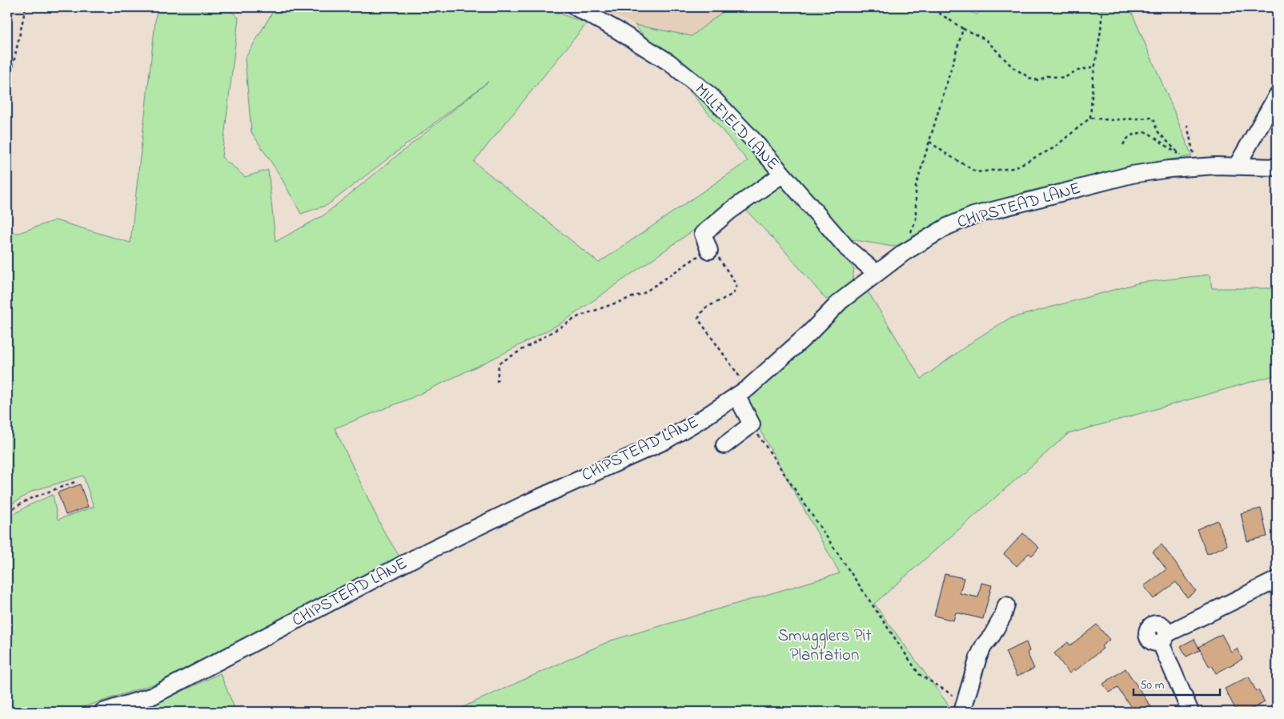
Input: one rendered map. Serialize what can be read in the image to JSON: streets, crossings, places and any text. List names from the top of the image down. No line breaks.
{"streets":{"street":["MILLFIELD LANE","CHIPSTEAD LANE"]},"crossings":[["MILLFIELD LANE","CHIPSTEAD LANE"]],"parks":["Smugglers Pit Plantation"],"scale_bar":"50 m"}
